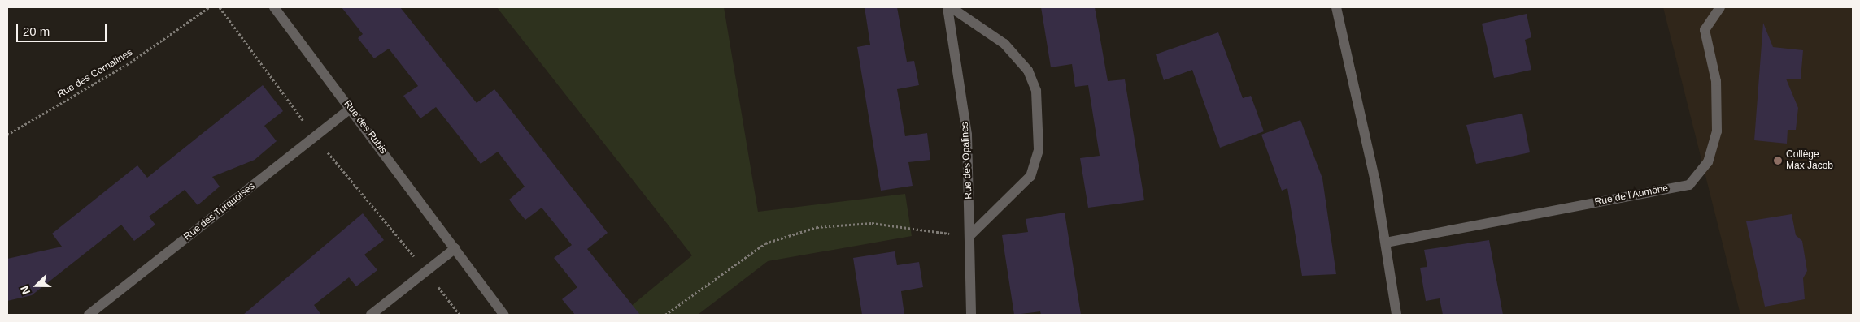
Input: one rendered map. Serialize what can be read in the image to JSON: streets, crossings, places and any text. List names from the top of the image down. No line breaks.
{"streets":{"street":["Rue des Rubis","Rue des Opalines","Rue de l'Aumône","Rue des Turquoises"],"path":["Rue des Cornalines"]},"crossings":[["Rue des Rubis","Rue des Turquoises"]],"places":["Collège Max Jacob"],"scale_bar":"20 m","north":"left"}
